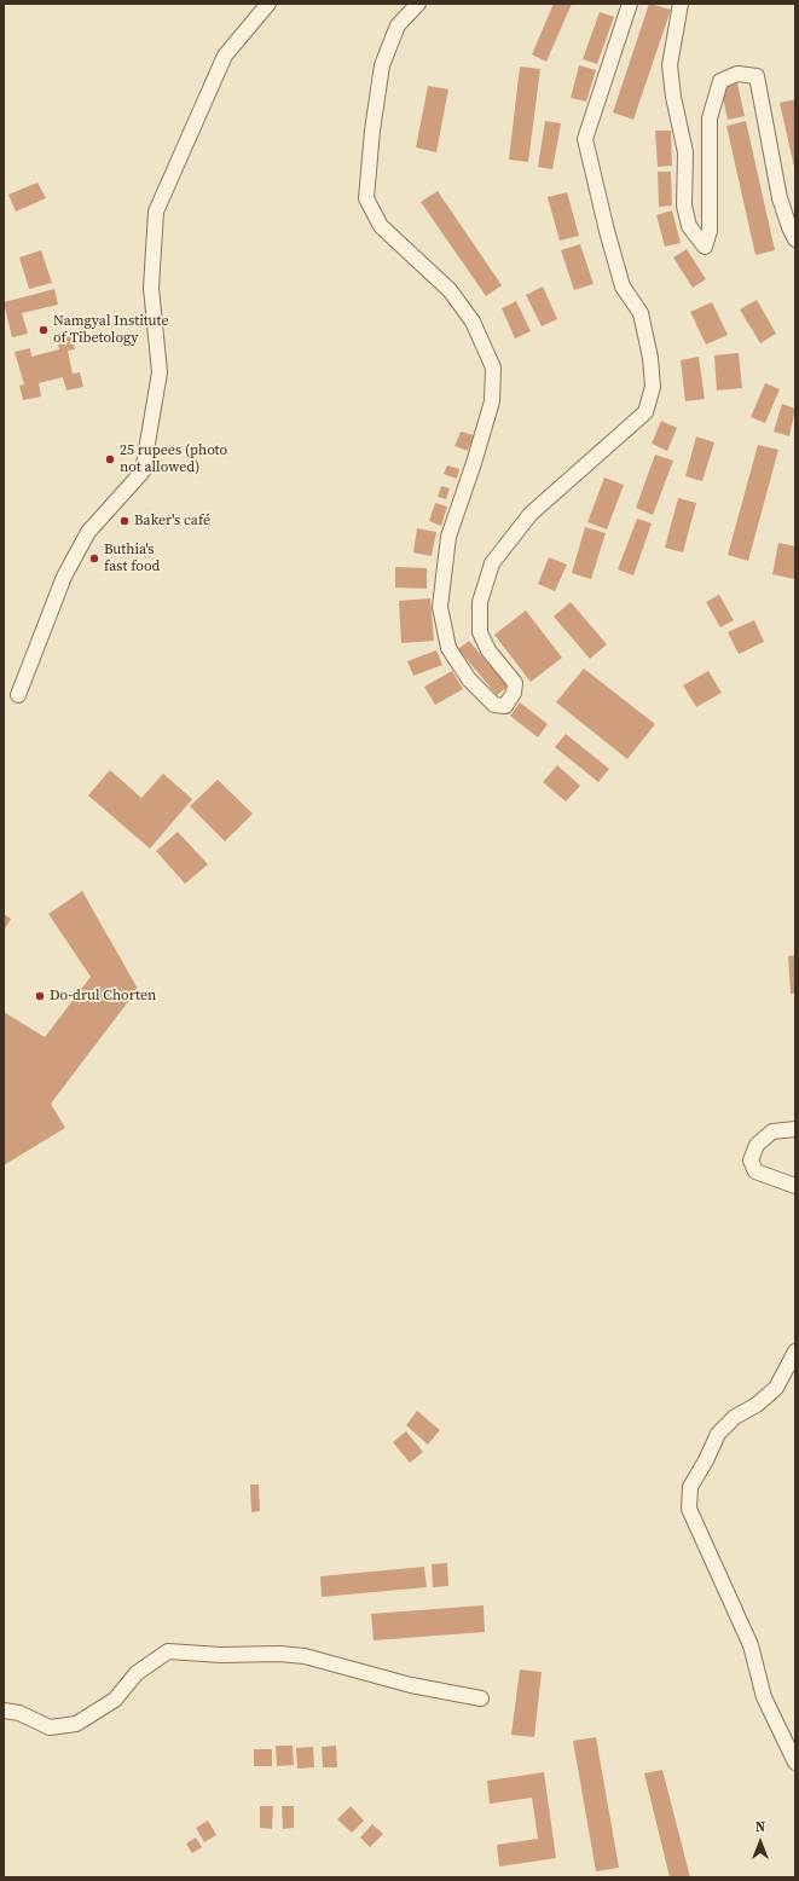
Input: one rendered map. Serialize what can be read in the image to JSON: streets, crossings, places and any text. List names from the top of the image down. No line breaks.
{"places":["Namgyal Institute of Tibetology","25 rupees (photo not allowed)","Baker's café","Buthia's fast food","Do-drul Chorten"],"north":"top"}
